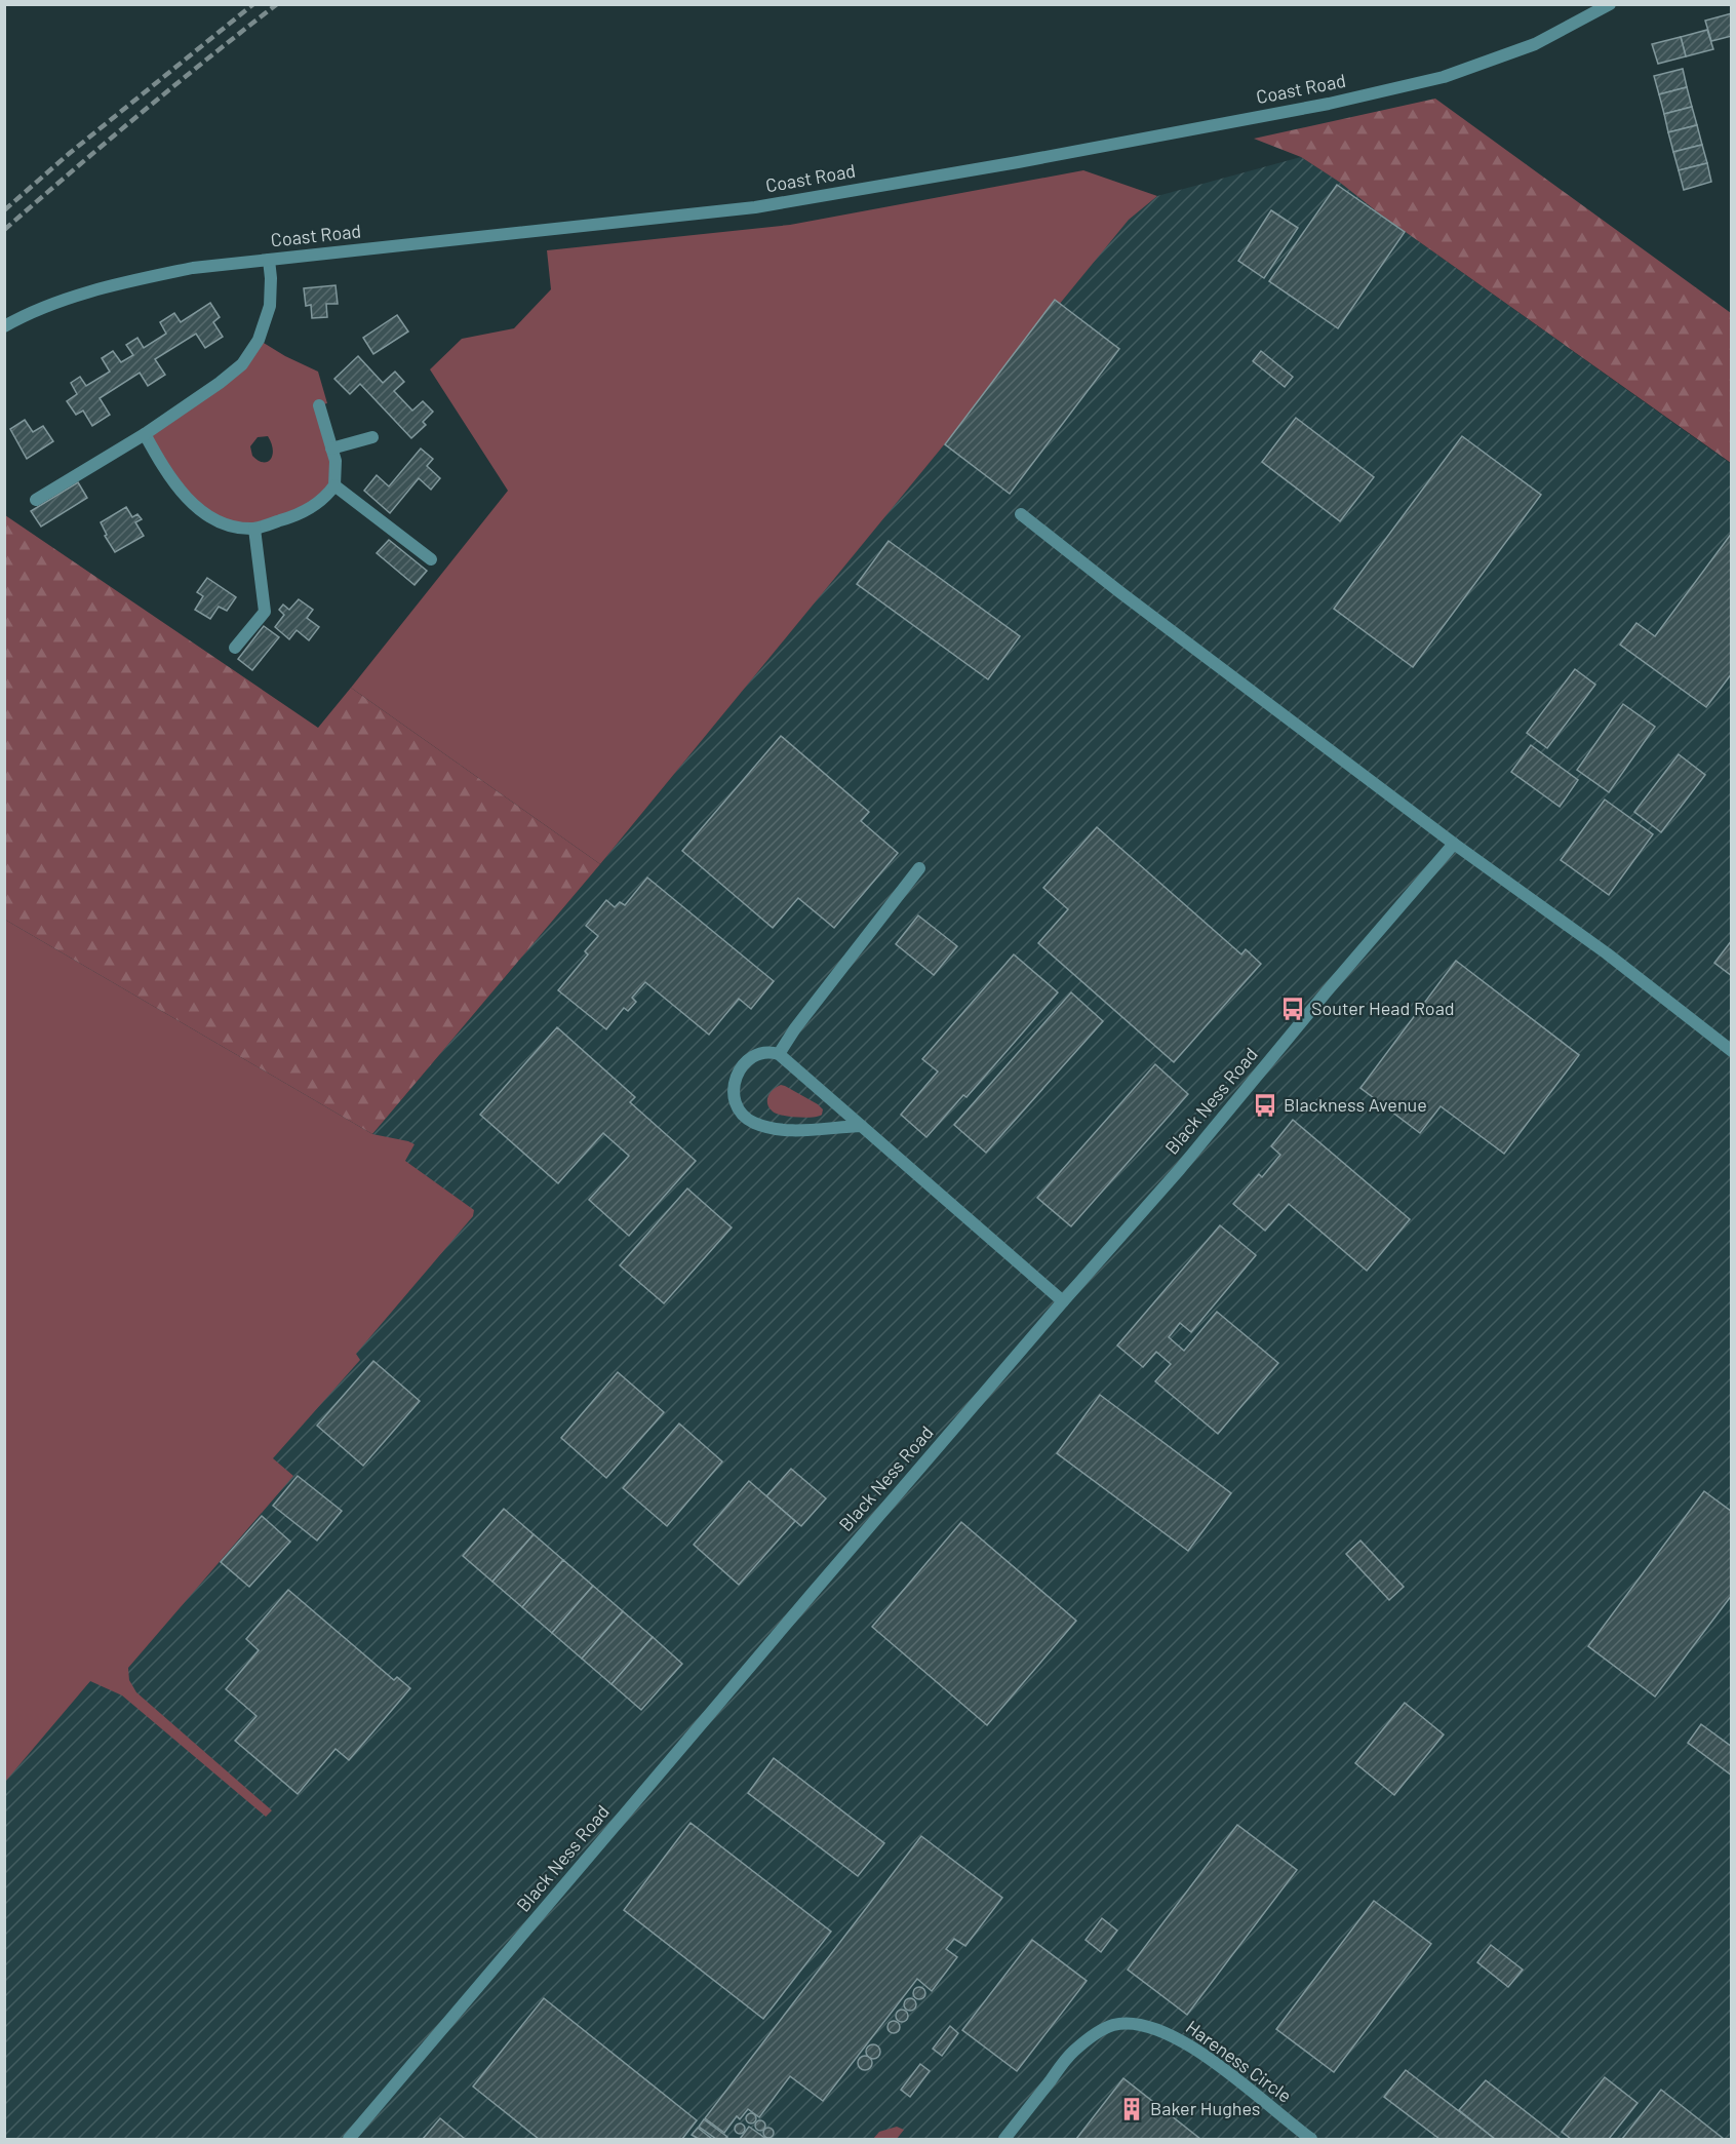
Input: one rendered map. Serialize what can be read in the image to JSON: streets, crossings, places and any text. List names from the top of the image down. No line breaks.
{"streets":{"street":["Coast Road","Black Ness Road","Hareness Circle"]},"places":{"bus stop":["Souter Head Road","Blackness Avenue"],"building":["Baker Hughes"]}}
